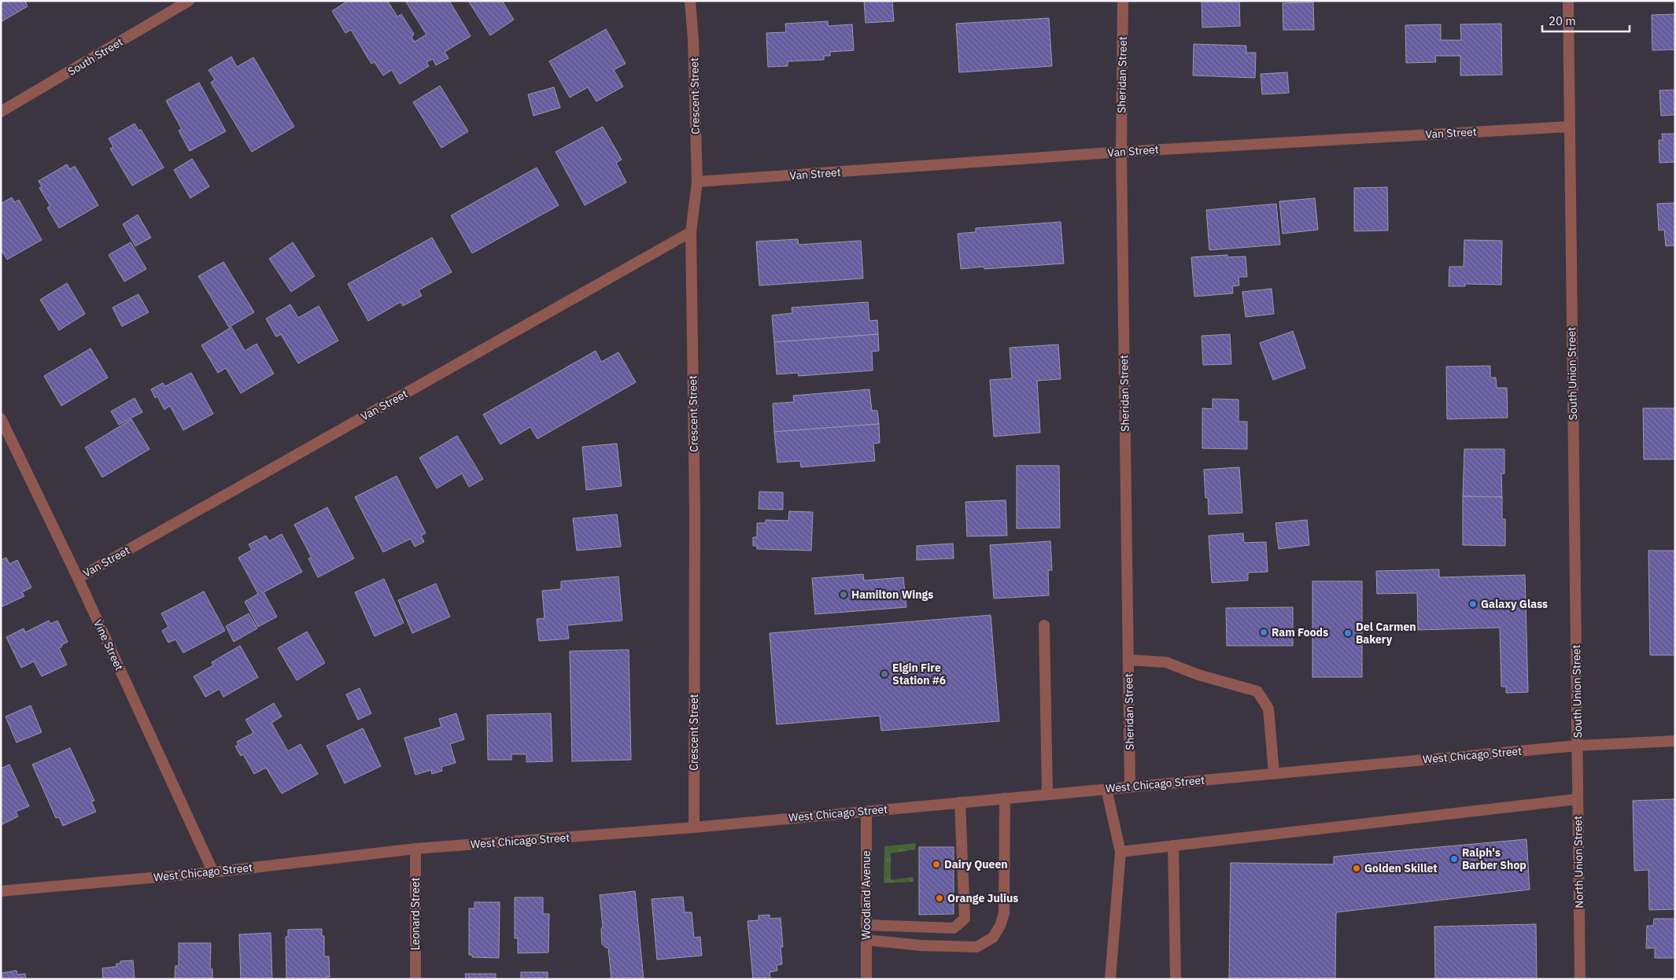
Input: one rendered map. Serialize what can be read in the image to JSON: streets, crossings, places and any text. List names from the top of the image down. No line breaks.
{"streets":{"street":["South Street","Sheridan Street","Crescent Street","Van Street","South Union Street","Vine Street","West Chicago Street","North Union Street","Woodland Avenue","Leonard Street"]},"crossings":[["Sheridan Street","Van Street"],["Sheridan Street","West Chicago Street"],["Crescent Street","Van Street"],["Crescent Street","West Chicago Street"],["Van Street","South Union Street"],["Van Street","Vine Street"],["South Union Street","West Chicago Street"],["South Union Street","North Union Street"],["Vine Street","West Chicago Street"],["West Chicago Street","North Union Street"],["West Chicago Street","Woodland Avenue"],["West Chicago Street","Leonard Street"]],"places":["Hamilton Wings","Galaxy Glass","Ram Foods","Del Carmen Bakery","Elgin Fire Station #6","Ralph's Barber Shop","Dairy Queen","Golden Skillet","Orange Julius"],"scale_bar":"20 m"}
